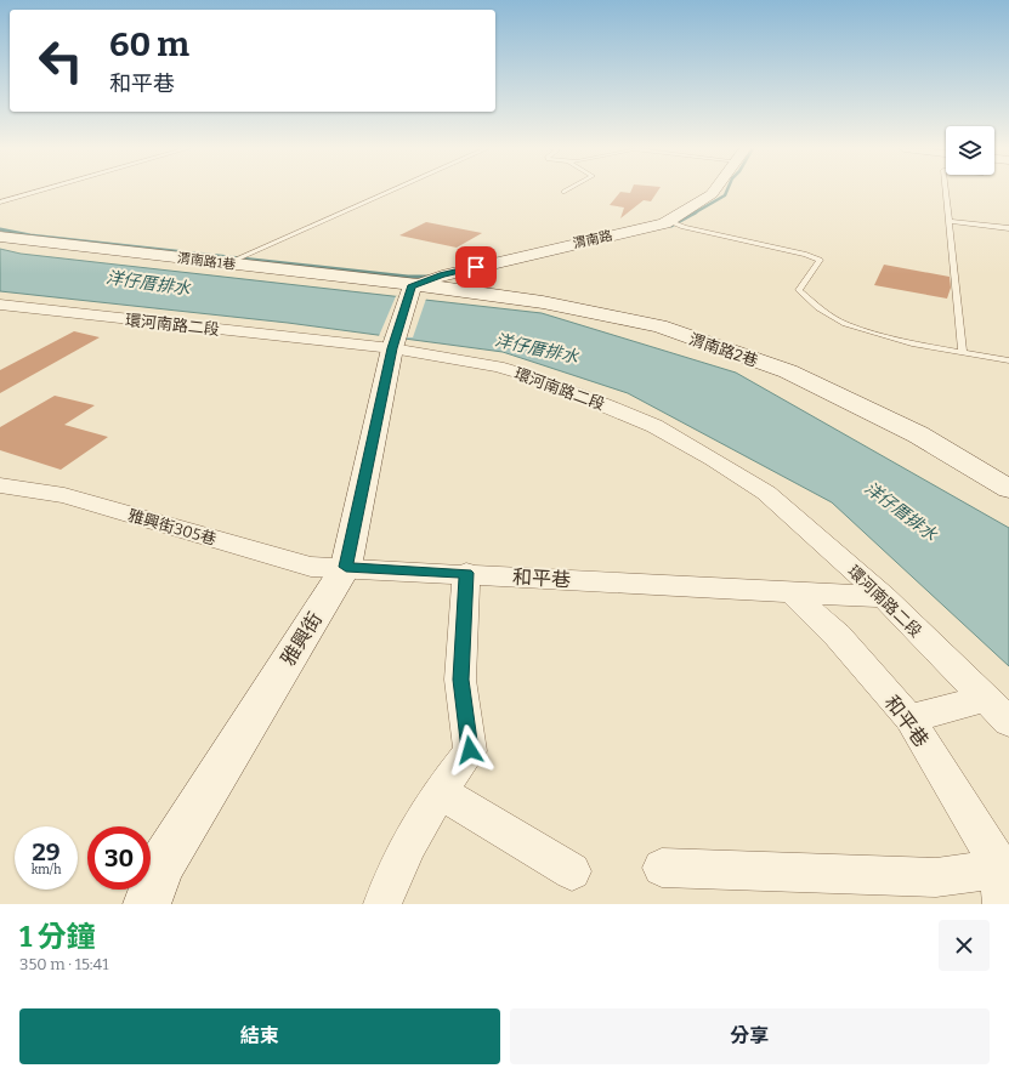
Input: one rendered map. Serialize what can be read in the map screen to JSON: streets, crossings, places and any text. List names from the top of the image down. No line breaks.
{"streets":{"street":["渭南路","渭南路1巷","環河南路二段","渭南路2巷","雅興街305巷","和平巷","雅興街"]},"crossings":[["渭南路","渭南路1巷"],["渭南路","渭南路2巷"],["渭南路","雅興街"],["渭南路1巷","渭南路2巷"],["渭南路1巷","雅興街"],["環河南路二段","和平巷"],["環河南路二段","雅興街"],["渭南路2巷","雅興街"],["雅興街305巷","和平巷"],["雅興街305巷","雅興街"],["和平巷","雅興街"]],"water":["洋仔厝排水"],"page":{"turn":["60 m","和平巷"],"speed":"29 km/h","limit":"30","heading":["1 分鐘","350 m · 15:41"],"buttons":["結束","分享"]}}
